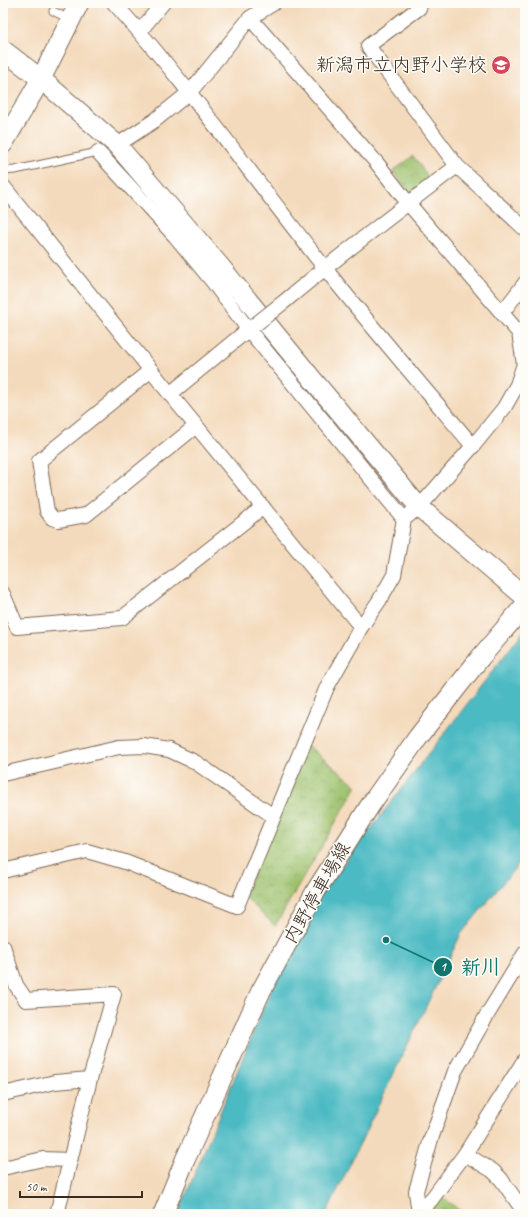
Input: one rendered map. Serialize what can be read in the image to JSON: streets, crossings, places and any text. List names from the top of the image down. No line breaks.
{"streets":{"street":["内野停車場線"]},"places":{"school or university":["新潟市立内野小学校"],"other":["新川"]},"scale_bar":"50 m"}
